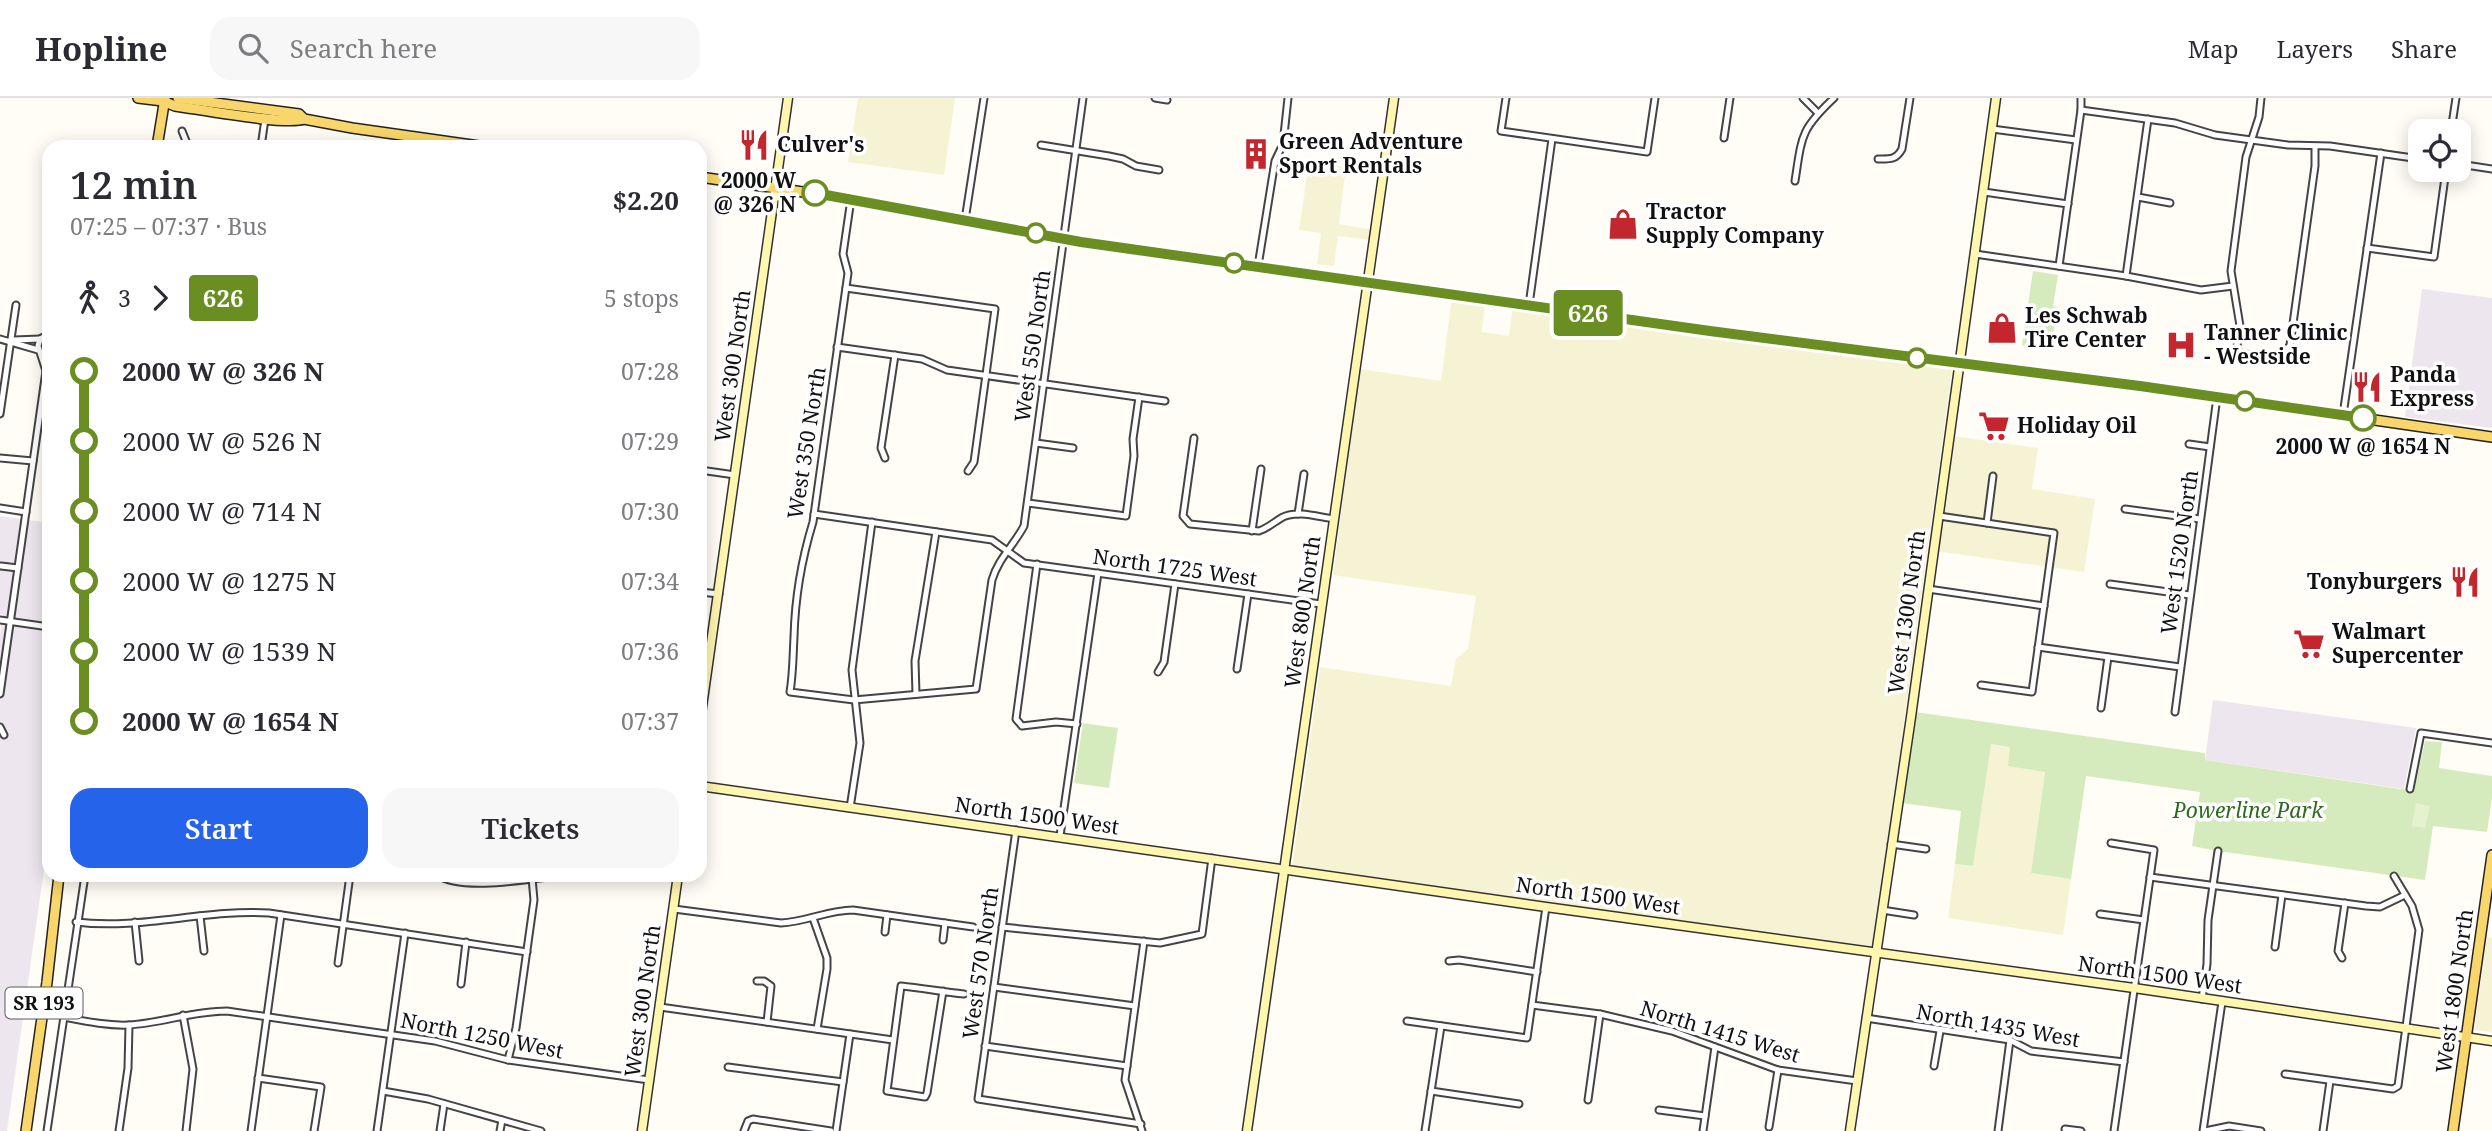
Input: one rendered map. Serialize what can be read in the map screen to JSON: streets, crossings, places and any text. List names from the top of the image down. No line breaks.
{"streets":{"main road":["West 1800 North","SR 193"],"street":["West 550 North","West 300 North","West 350 North","West 1520 North","North 1725 West","West 800 North","West 1300 North","North 1500 West","West 570 North","North 1435 West","North 1415 West","North 1250 West"]},"crossings":[["West 550 North","North 1725 West"],["West 300 North","North 1250 West"],["North 1725 West","West 800 North"],["West 800 North","North 1500 West"],["West 1300 North","North 1500 West"],["West 1300 North","North 1435 West"],["West 1300 North","North 1415 West"],["North 1500 West","West 570 North"],["North 1500 West","West 1800 North"]],"parks":["Powerline Park"],"places":{"restaurant":["Culver's","Panda Express","Tonyburgers"],"building":["Green Adventure Sport Rentals"],"other":["2000 W @ 326 N","2000 W @ 1654 N"],"shop":["Tractor Supply Company","Les Schwab Tire Center"],"hospital":["Tanner Clinic - Westside"],"supermarket":["Holiday Oil","Walmart Supercenter"]},"lines":["bus line 626"],"page":{"header":"Hopline","search":"Search here","nav":["Map","Layers","Share"],"on_map":"626","heading":["12 min","07:25 – 07:37 · Bus","$2.20"],"legs":["3","626","5 stops"],"list":[{"name":"2000 W @ 326 N","value":"07:28"},{"name":"2000 W @ 526 N","value":"07:29"},{"name":"2000 W @ 714 N","value":"07:30"},{"name":"2000 W @ 1275 N","value":"07:34"},{"name":"2000 W @ 1539 N","value":"07:36"},{"name":"2000 W @ 1654 N","value":"07:37"}],"buttons":["Start","Tickets"]}}
